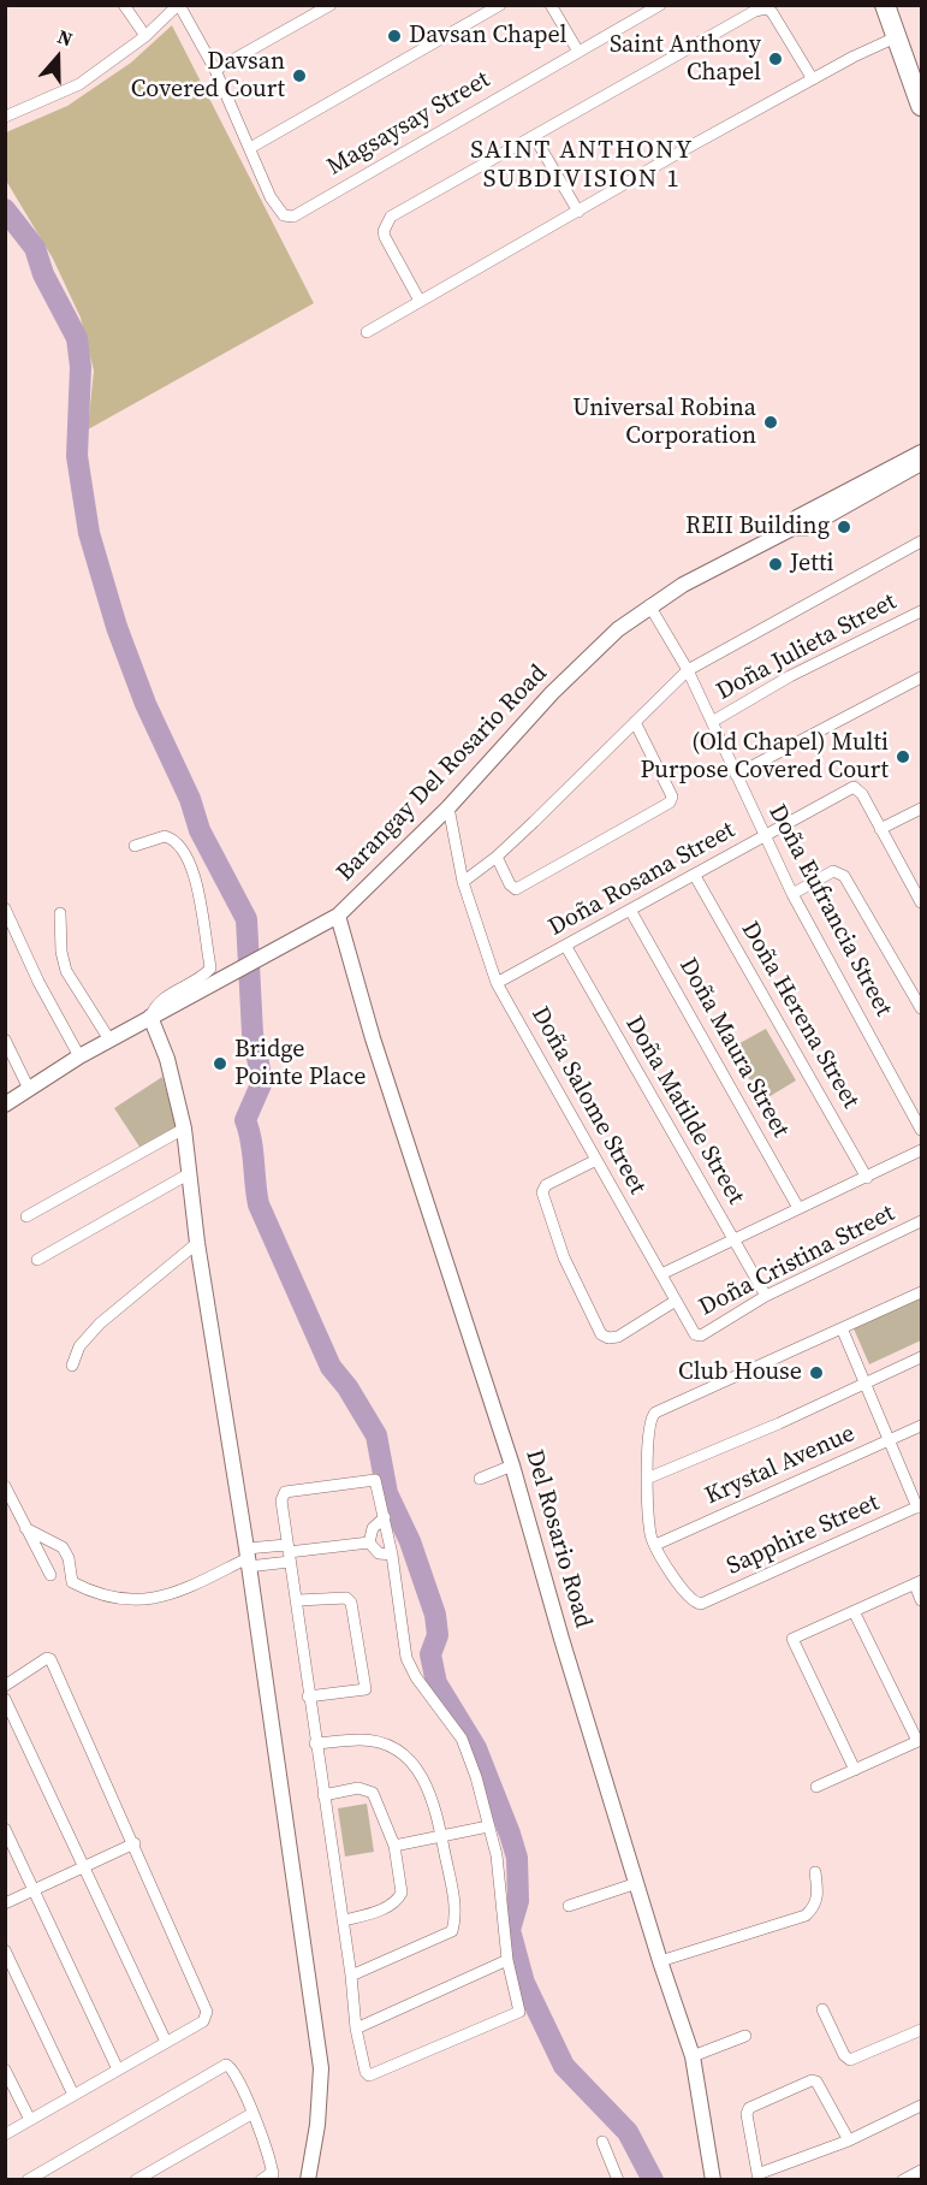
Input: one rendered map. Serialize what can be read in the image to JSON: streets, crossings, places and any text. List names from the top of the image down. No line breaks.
{"streets":{"main road":["Barangay Del Rosario Road","Del Rosario Road"],"street":["Magsaysay Street","Doña Julieta Street","Doña Rosana Street","Doña Eufrancia Street","Doña Herena Street","Doña Maura Street","Doña Salome Street","Doña Matilde Street","Doña Cristina Street","Krystal Avenue","Sapphire Street"]},"crossings":[["Doña Julieta Street","Doña Eufrancia Street"],["Barangay Del Rosario Road","Doña Eufrancia Street"],["Barangay Del Rosario Road","Doña Salome Street"],["Barangay Del Rosario Road","Del Rosario Road"],["Doña Rosana Street","Doña Eufrancia Street"],["Doña Rosana Street","Doña Herena Street"],["Doña Rosana Street","Doña Maura Street"],["Doña Rosana Street","Doña Salome Street"],["Doña Rosana Street","Doña Matilde Street"],["Doña Salome Street","Doña Cristina Street"],["Doña Matilde Street","Doña Cristina Street"],["Krystal Avenue","Sapphire Street"]],"districts":["SAINT ANTHONY SUBDIVISION 1"],"places":["Davsan Chapel","Saint Anthony Chapel","Davsan Covered Court","Universal Robina Corporation","REII Building","Jetti","(Old Chapel) Multi Purpose Covered Court","Bridge Pointe Place","Club House"],"north":"top"}
